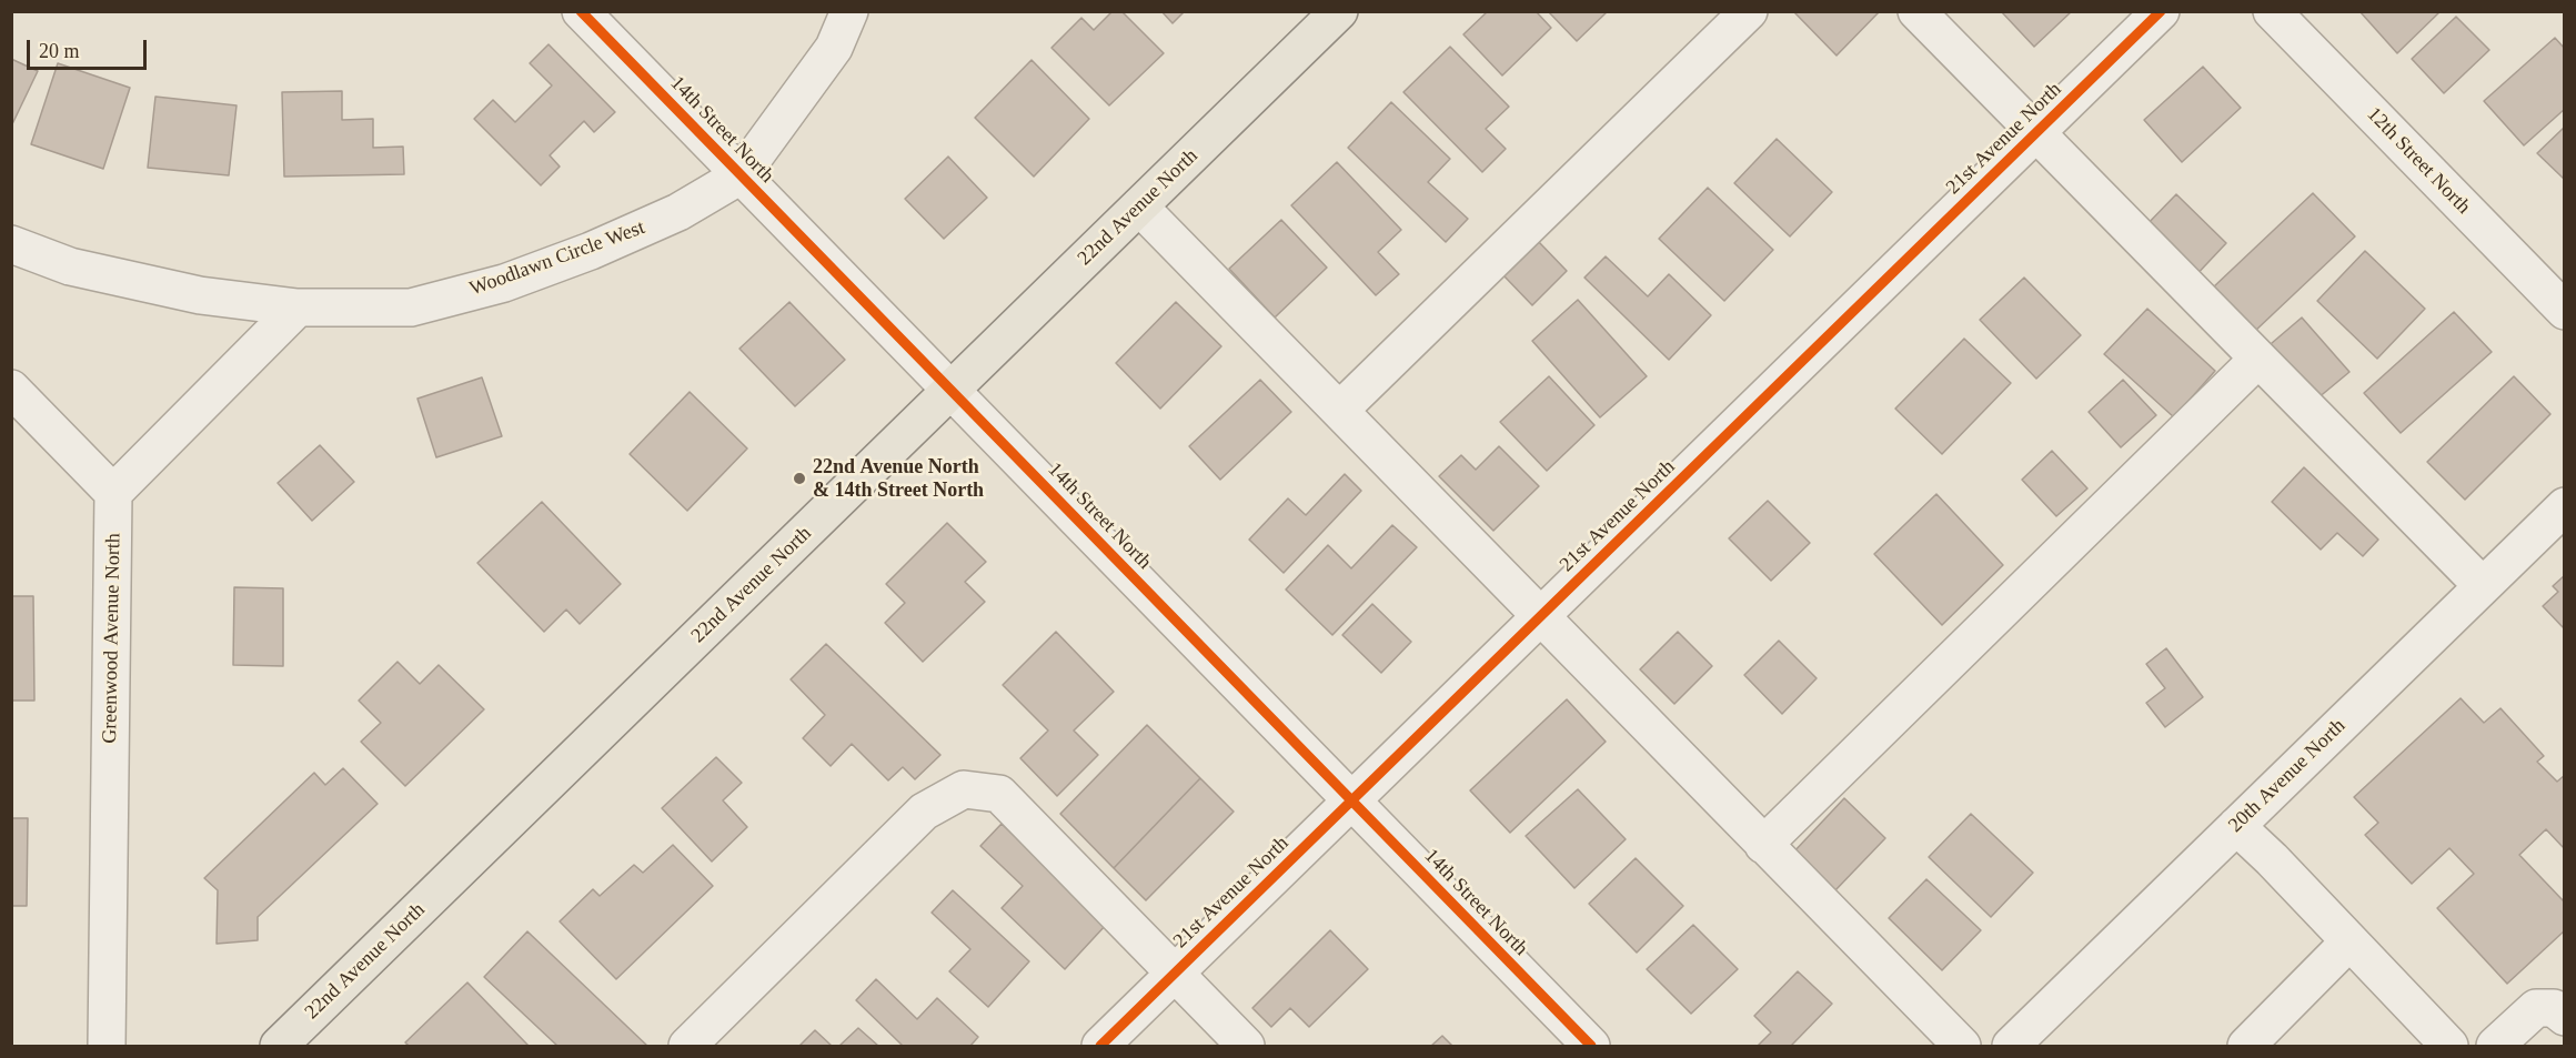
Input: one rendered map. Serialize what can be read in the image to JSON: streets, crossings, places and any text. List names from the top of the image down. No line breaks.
{"streets":{"main road":["22nd Avenue North"],"street":["14th Street North","21st Avenue North","12th Street North","Woodlawn Circle West","Greenwood Avenue North","20th Avenue North"]},"crossings":[["14th Street North","21st Avenue North"],["14th Street North","22nd Avenue North"],["14th Street North","Woodlawn Circle West"]],"places":["22nd Avenue North & 14th Street North"],"scale_bar":"20 m"}
